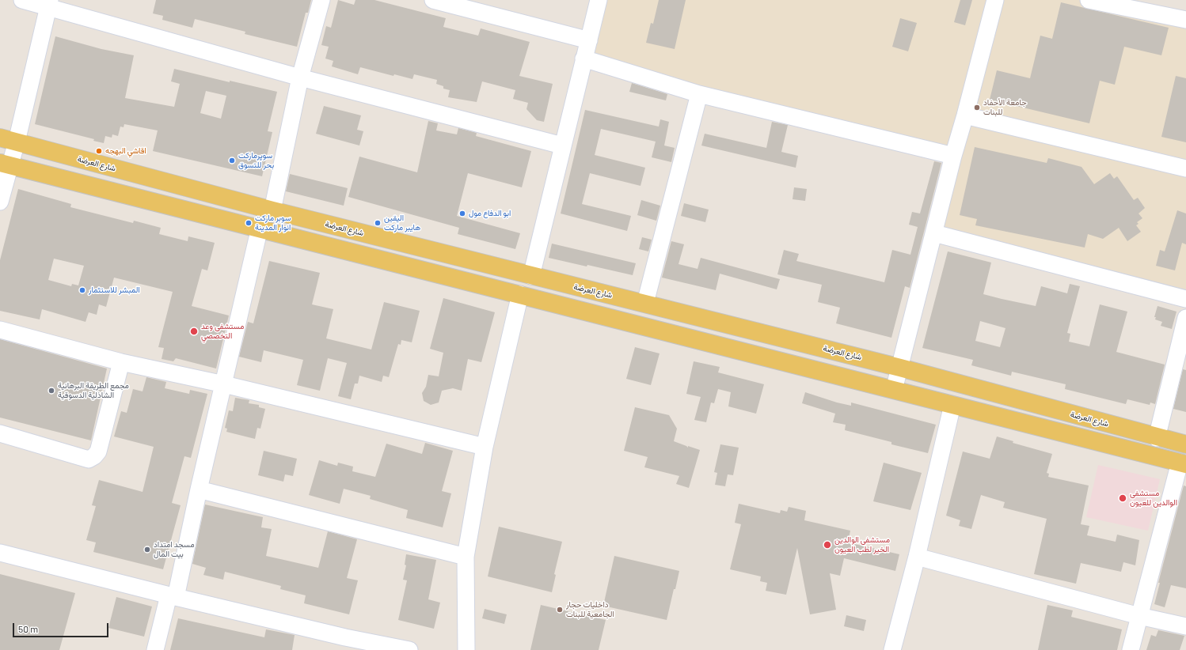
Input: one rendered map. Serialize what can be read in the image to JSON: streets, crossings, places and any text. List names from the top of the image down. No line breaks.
{"streets":{"main road":["شارع العرضة"]},"places":["جامعة الأحفاد للبنات","اقاشي البهجه","سوپرمارکت بحر للتسوق","ابو الدفاع مول","سوبر ماركت انوار المدينة","اليقين هايبر ماركت","المبشر للاستثمار","مستشفى وعد التخصصي","مجمع الطريقة البرهانية الشاذلية الدسوقية","مستشفى الوالدين للعيون","مستشفى الوالدين الخير لطب العيون","مسجد امتداد بيت المال","داخليات حجار الجامعية للبنات"],"scale_bar":"50 m"}
